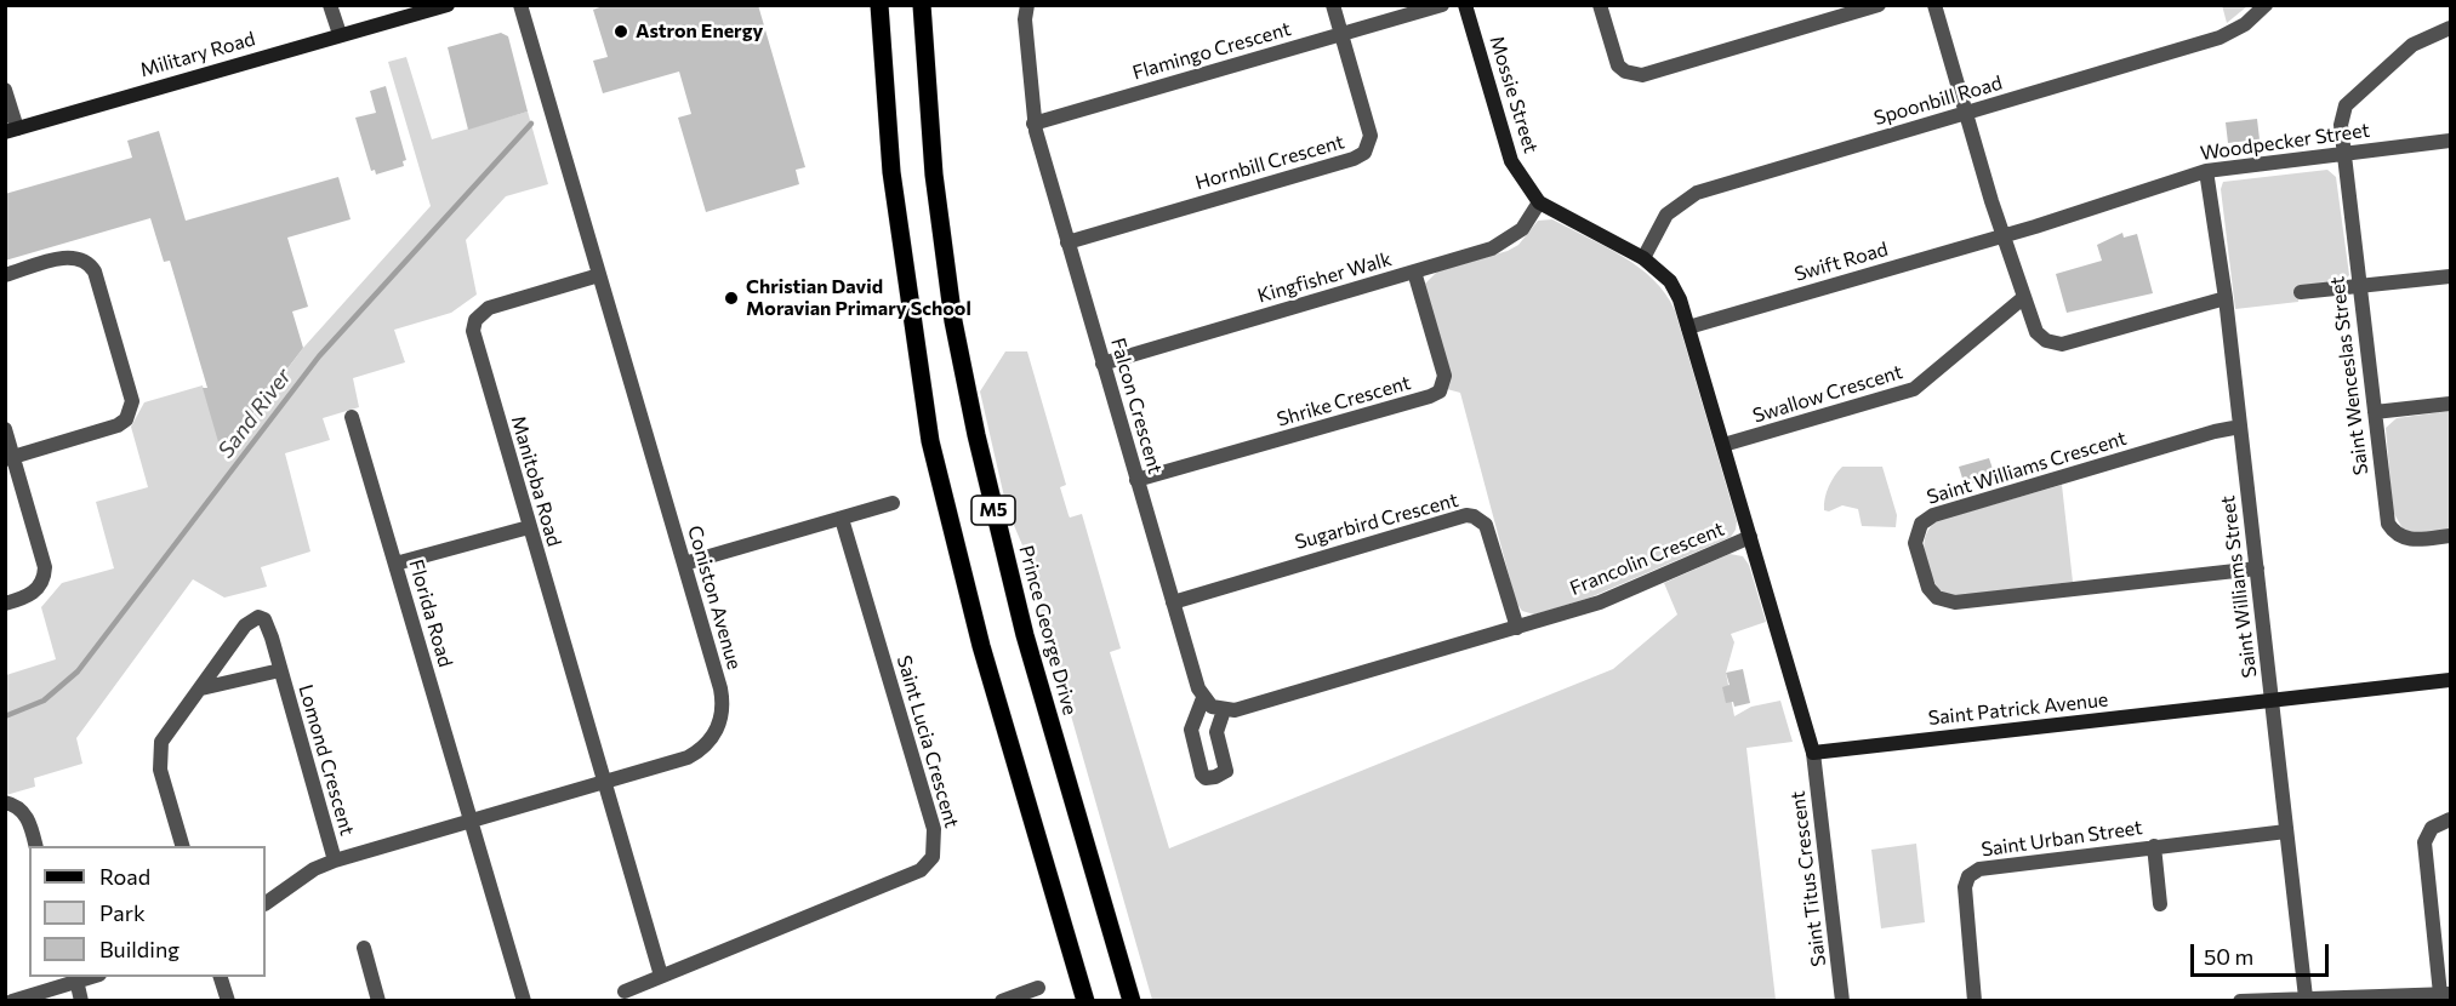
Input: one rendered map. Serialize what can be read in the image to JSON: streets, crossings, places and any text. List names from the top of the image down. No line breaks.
{"streets":{"main road":["M5","Prince George Drive"],"street":["Flamingo Crescent","Military Road","Mossie Street","Spoonbill Road","Woodpecker Street","Hornbill Crescent","Swift Road","Kingfisher Walk","Saint Wenceslas Street","Swallow Crescent","Shrike Crescent","Falcon Crescent","Saint Williams Crescent","Manitoba Road","Sugarbird Crescent","Francolin Crescent","Saint Williams Street","Coniston Avenue","Florida Road","Saint Patrick Avenue","Saint Lucia Crescent","Lomond Crescent","Saint Urban Street","Saint Titus Crescent"]},"crossings":[["Flamingo Crescent","Hornbill Crescent"],["Flamingo Crescent","Falcon Crescent"],["Mossie Street","Spoonbill Road"],["Mossie Street","Kingfisher Walk"],["Mossie Street","Francolin Crescent"],["Spoonbill Road","Francolin Crescent"],["Woodpecker Street","Swift Road"],["Woodpecker Street","Saint Wenceslas Street"],["Woodpecker Street","Saint Williams Street"],["Hornbill Crescent","Falcon Crescent"],["Swift Road","Francolin Crescent"],["Kingfisher Walk","Shrike Crescent"],["Kingfisher Walk","Falcon Crescent"],["Swallow Crescent","Francolin Crescent"],["Shrike Crescent","Falcon Crescent"],["Falcon Crescent","Sugarbird Crescent"],["Saint Williams Crescent","Saint Williams Street"],["Manitoba Road","Coniston Avenue"],["Sugarbird Crescent","Francolin Crescent"],["Saint Williams Street","Saint Patrick Avenue"],["Saint Williams Street","Saint Urban Street"],["Coniston Avenue","Florida Road"],["Coniston Avenue","Lomond Crescent"],["Saint Patrick Avenue","Saint Titus Crescent"]],"water":["Sand River"],"places":["Astron Energy","Christian David Moravian Primary School"],"legend":["Road","Park","Building"],"scale_bar":"50 m"}
